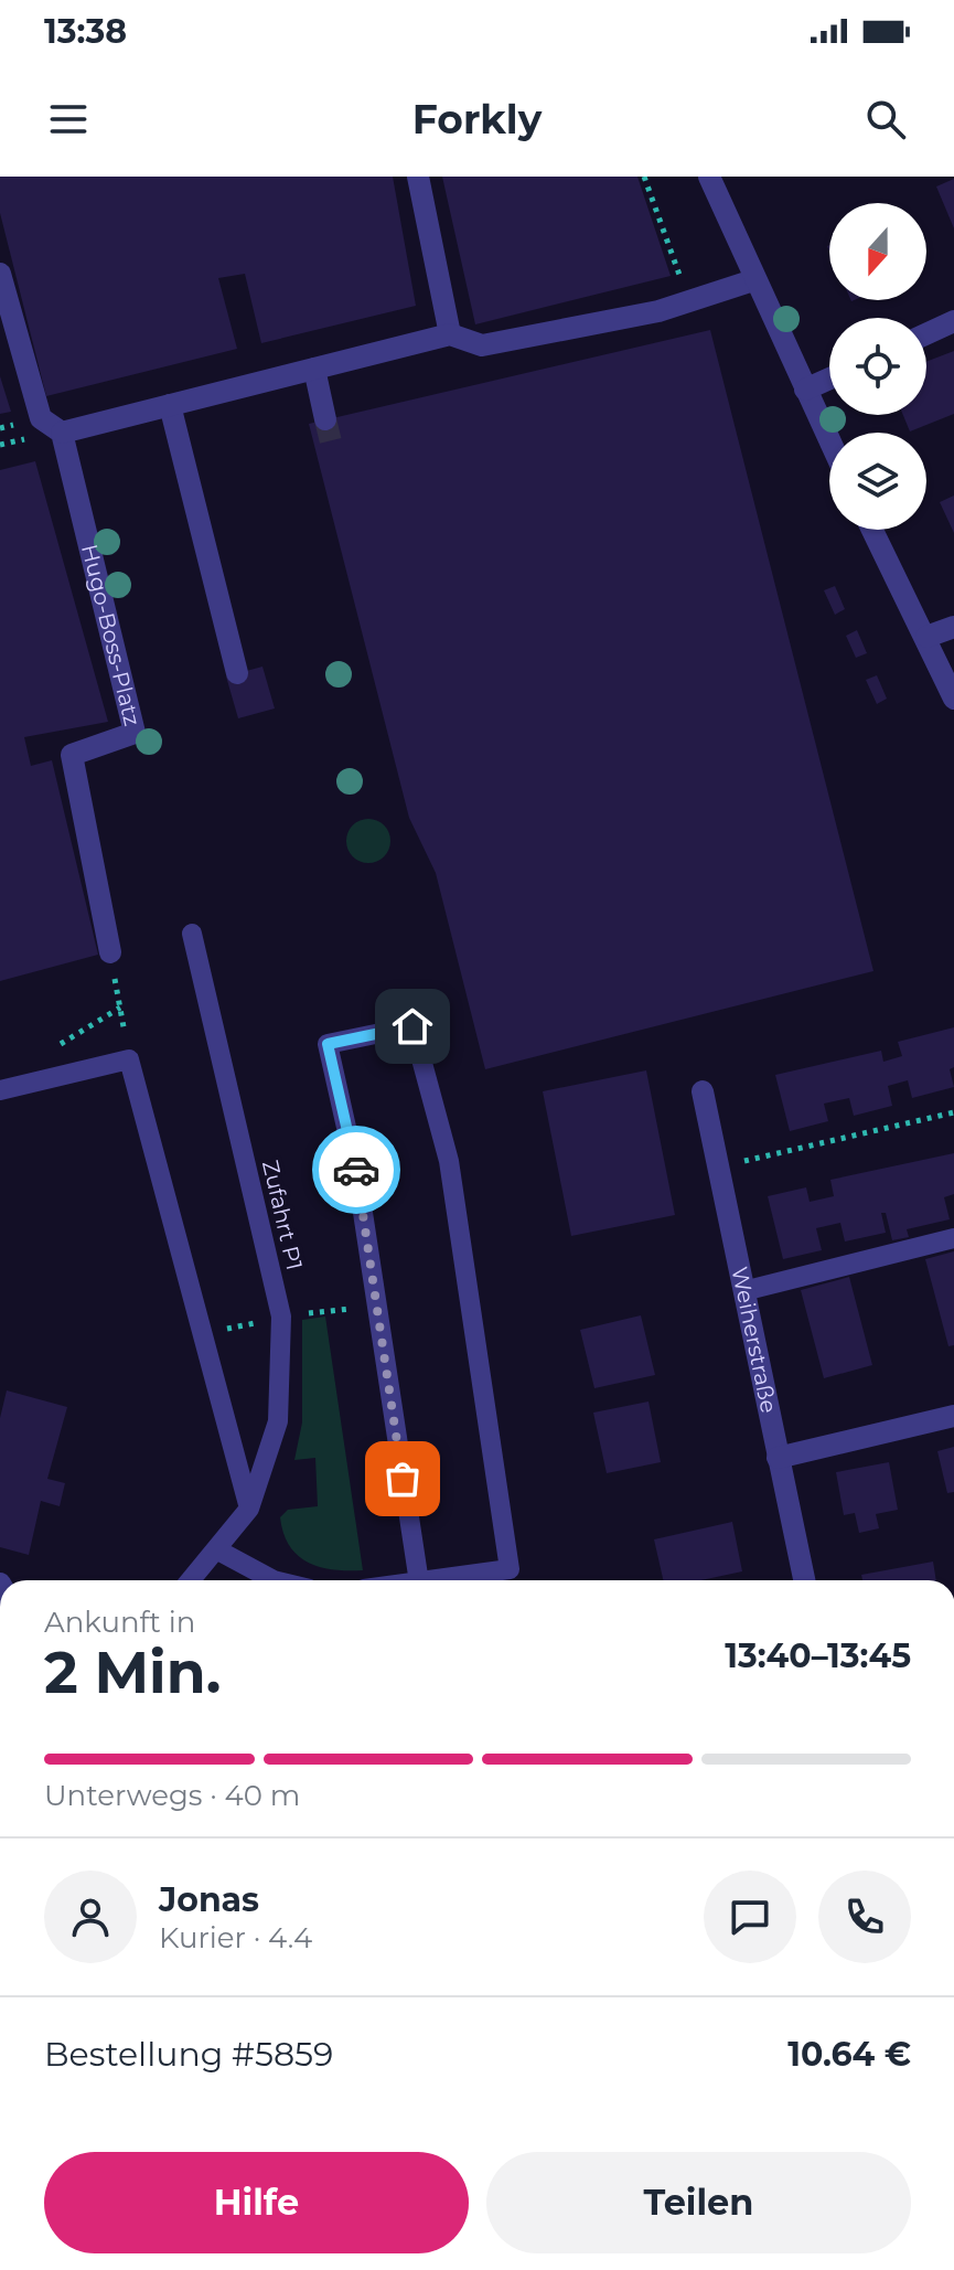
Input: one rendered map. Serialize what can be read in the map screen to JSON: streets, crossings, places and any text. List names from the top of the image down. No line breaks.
{"streets":{"street":["Hugo-Boss-Platz","Weiherstraße"],"lane":["Zufahrt P1"]},"north":"bottom","page":{"status":"13:38","header":"Forkly","heading":["2 Min.","Ankunft in","13:40–13:45"],"panel":["Jonas","Kurier · 4.4","Bestellung #5859","10.64 €"],"bar":"Unterwegs · 40 m","buttons":["Hilfe","Teilen"]}}
